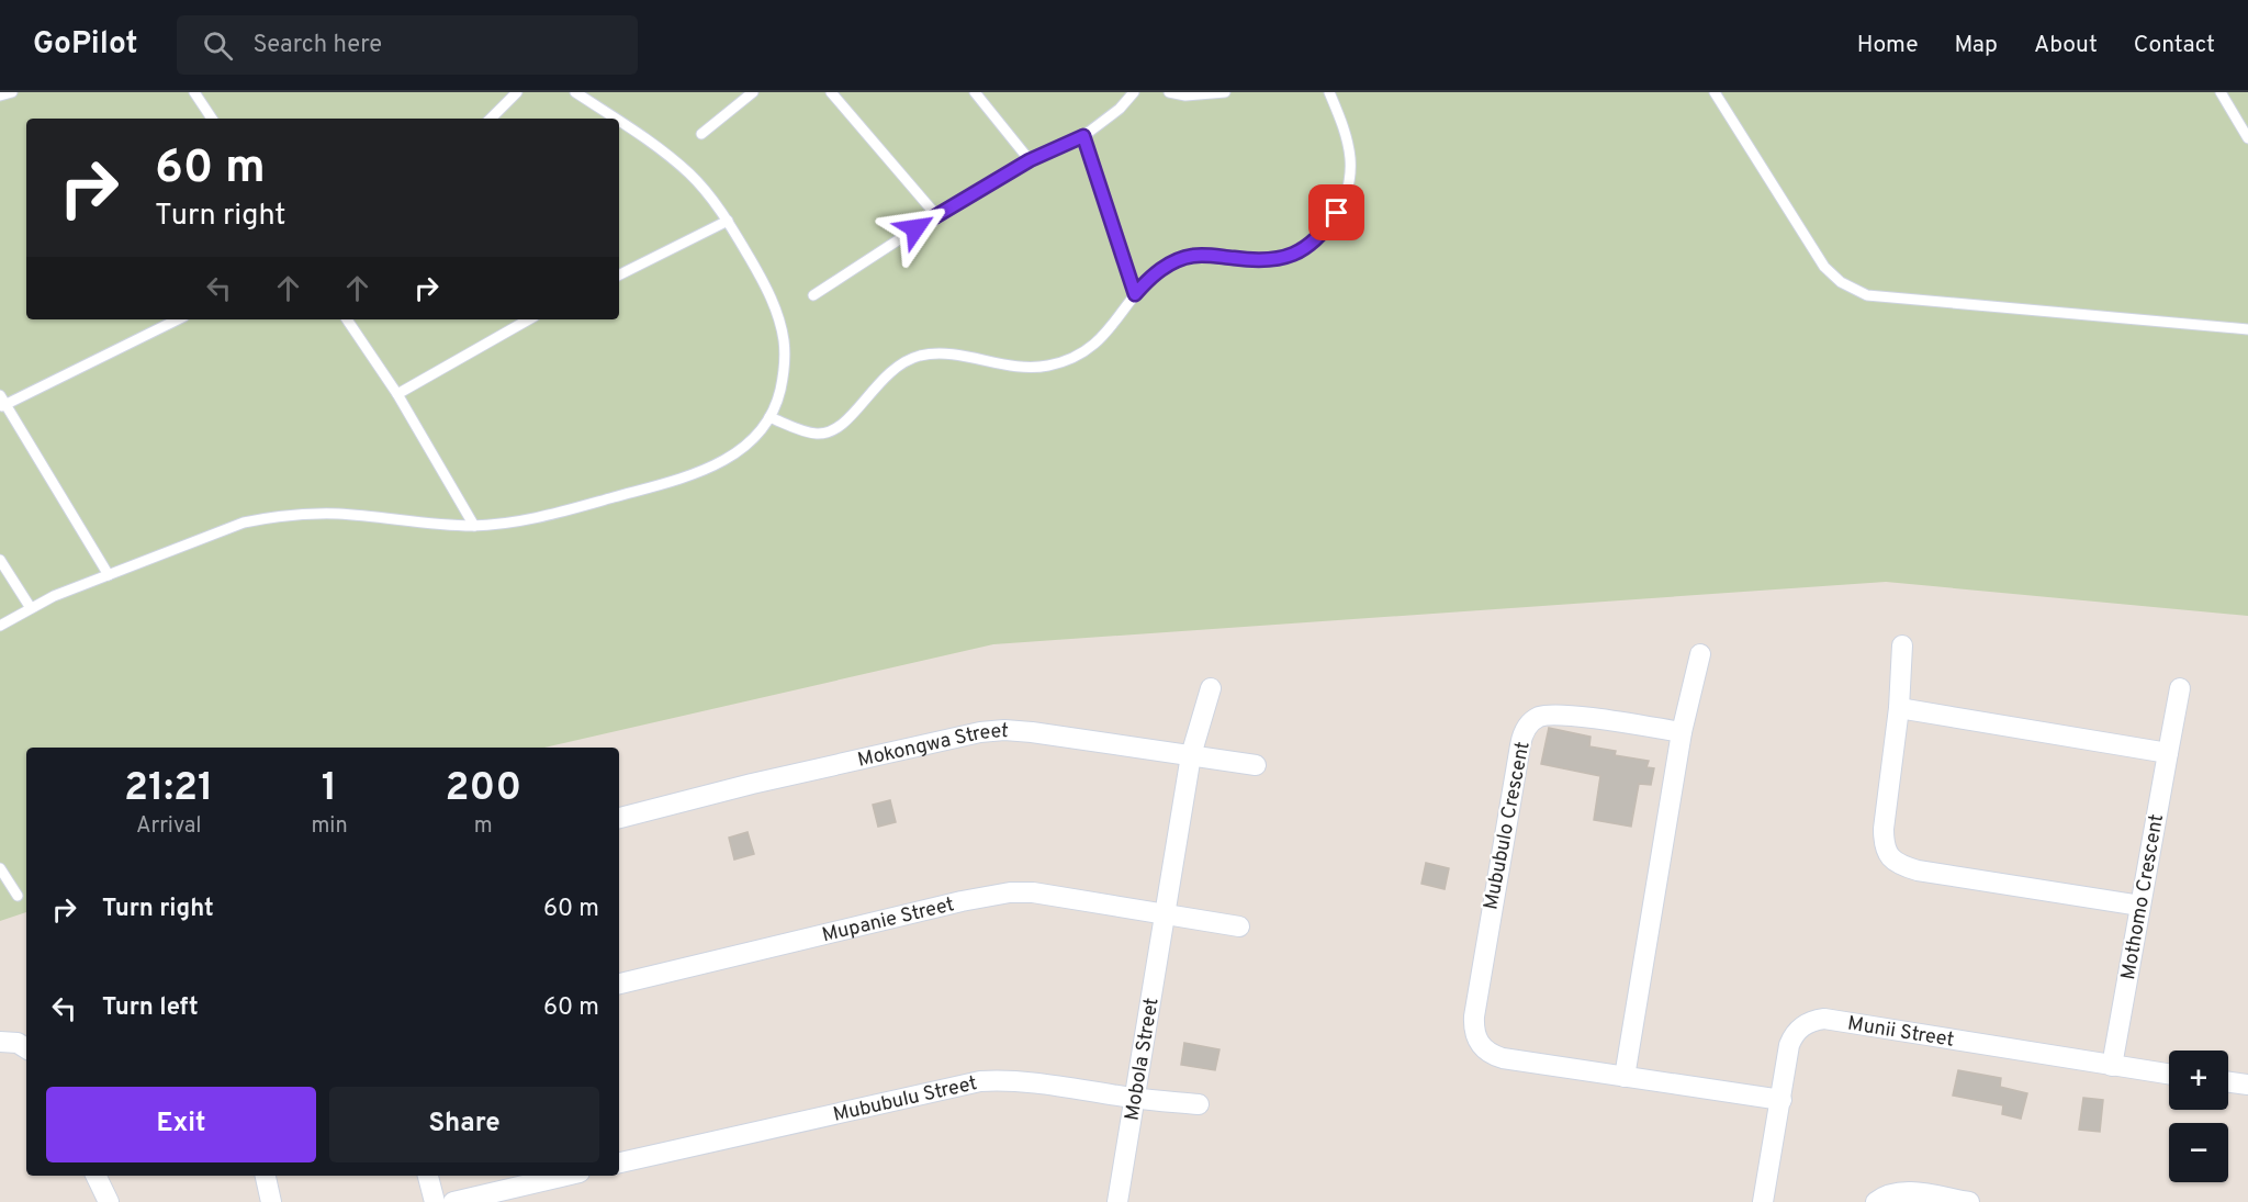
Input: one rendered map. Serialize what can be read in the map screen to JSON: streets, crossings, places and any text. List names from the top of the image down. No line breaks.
{"streets":{"street":["Mokongwa Street","Mububulo Crescent","Mothomo Crescent","Mupanie Street","Munii Street","Mobola Street","Mububulu Street"]},"crossings":[["Mokongwa Street","Mobola Street"],["Mububulo Crescent","Munii Street"],["Mothomo Crescent","Munii Street"],["Mupanie Street","Mobola Street"],["Mobola Street","Mububulu Street"]],"page":{"header":"GoPilot","search":"Search here","nav":["Home","Map","About","Contact"],"turn":["60 m","Turn right"],"eta":["21:21","Arrival","1","min","200","m"],"list":[{"name":"Turn right","value":"60 m"},{"name":"Turn left","value":"60 m"}],"map_buttons":["+","−"],"buttons":["Exit","Share"]}}
